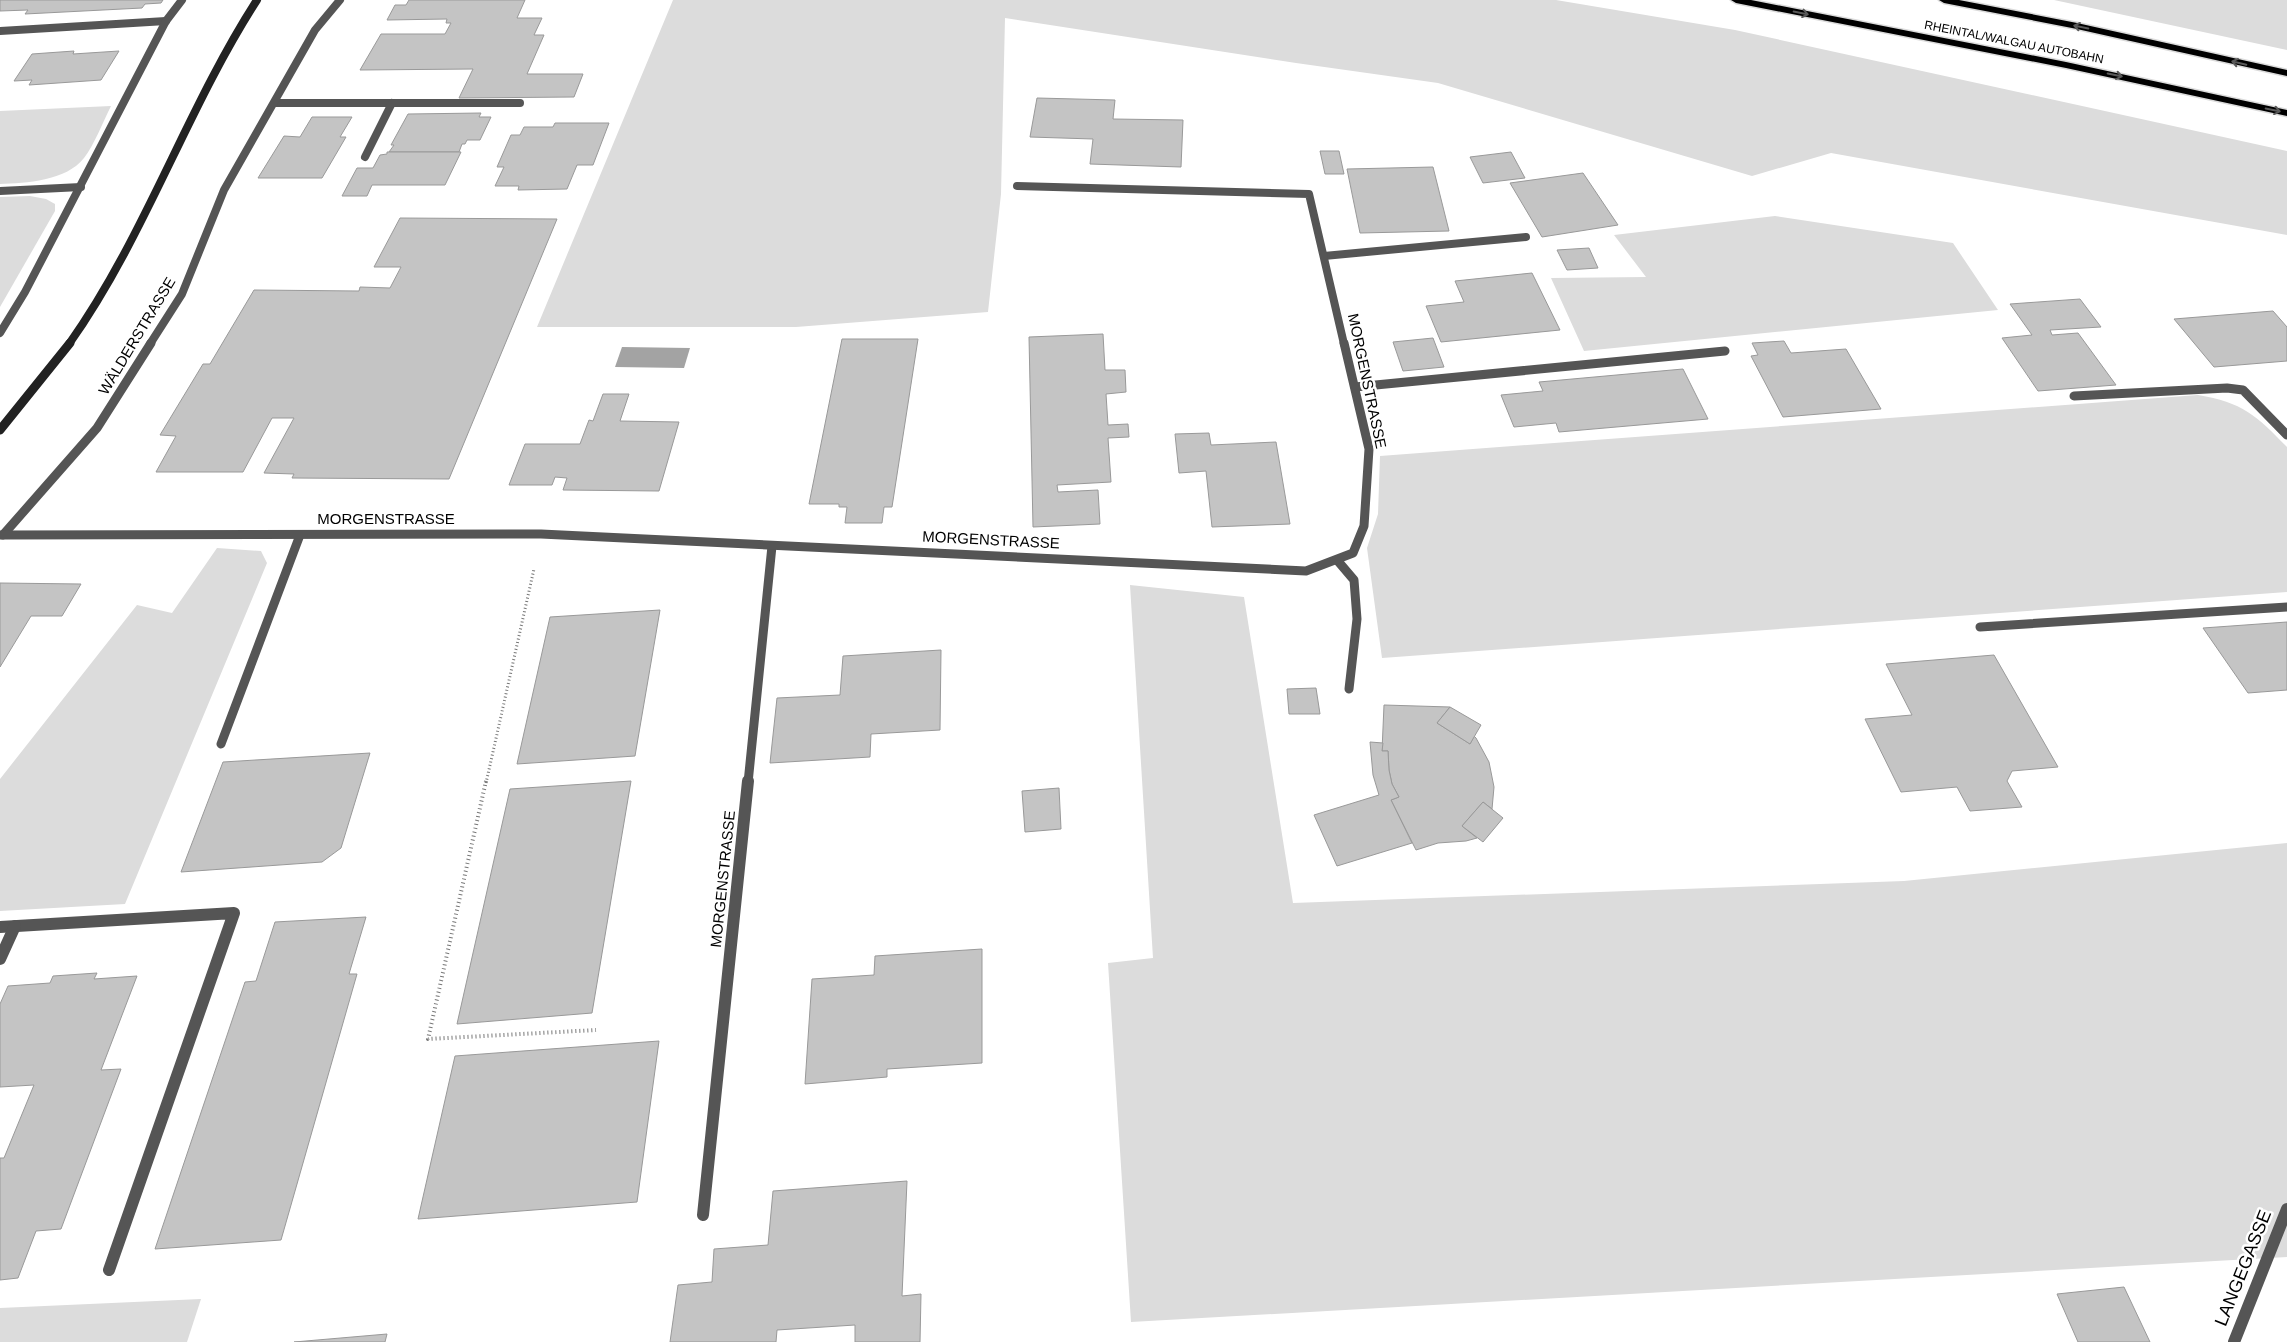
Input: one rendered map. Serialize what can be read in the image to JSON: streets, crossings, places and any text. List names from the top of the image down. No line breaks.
{"streets":{"highway":["RHEINTAL/WALGAU AUTOBAHN"],"street":["WÄLDERSTRASSE","MORGENSTRASSE","LANGEGASSE"]},"crossings":[["WÄLDERSTRASSE","MORGENSTRASSE"]]}
